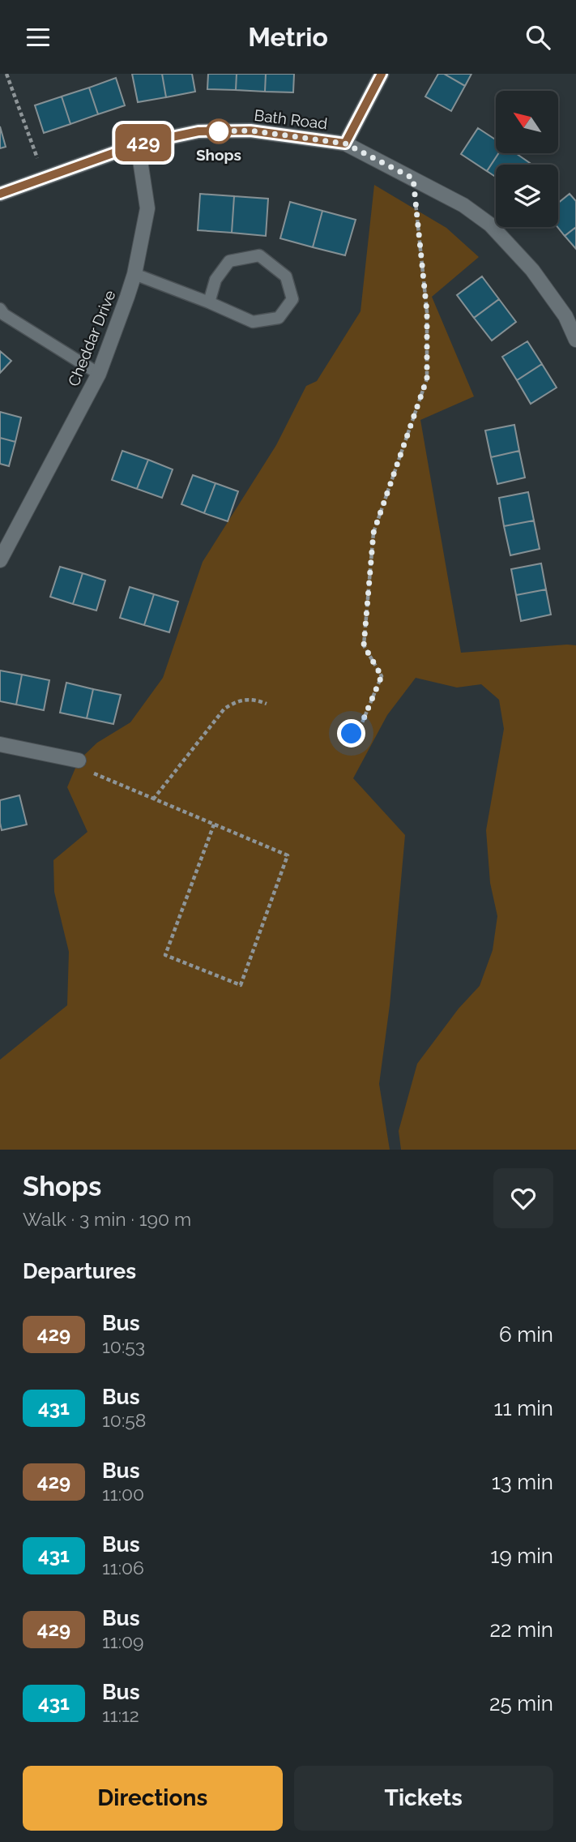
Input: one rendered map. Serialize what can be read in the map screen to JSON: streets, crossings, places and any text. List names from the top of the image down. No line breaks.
{"streets":{"street":["Bath Road","Cheddar Drive"]},"crossings":[["Bath Road","Cheddar Drive"]],"places":["Shops"],"lines":["bus line 429"],"north":"top left","page":{"header":"Metrio","on_map":"429","heading":[["Shops","Walk · 3 min · 190 m"],"Departures"],"list":[{"mark":"429","name":"Bus","note":"10:53","value":"6 min"},{"mark":"431","name":"Bus","note":"10:58","value":"11 min"},{"mark":"429","name":"Bus","note":"11:00","value":"13 min"},{"mark":"431","name":"Bus","note":"11:06","value":"19 min"},{"mark":"429","name":"Bus","note":"11:09","value":"22 min"},{"mark":"431","name":"Bus","note":"11:12","value":"25 min"}],"buttons":["Directions","Tickets"]}}
